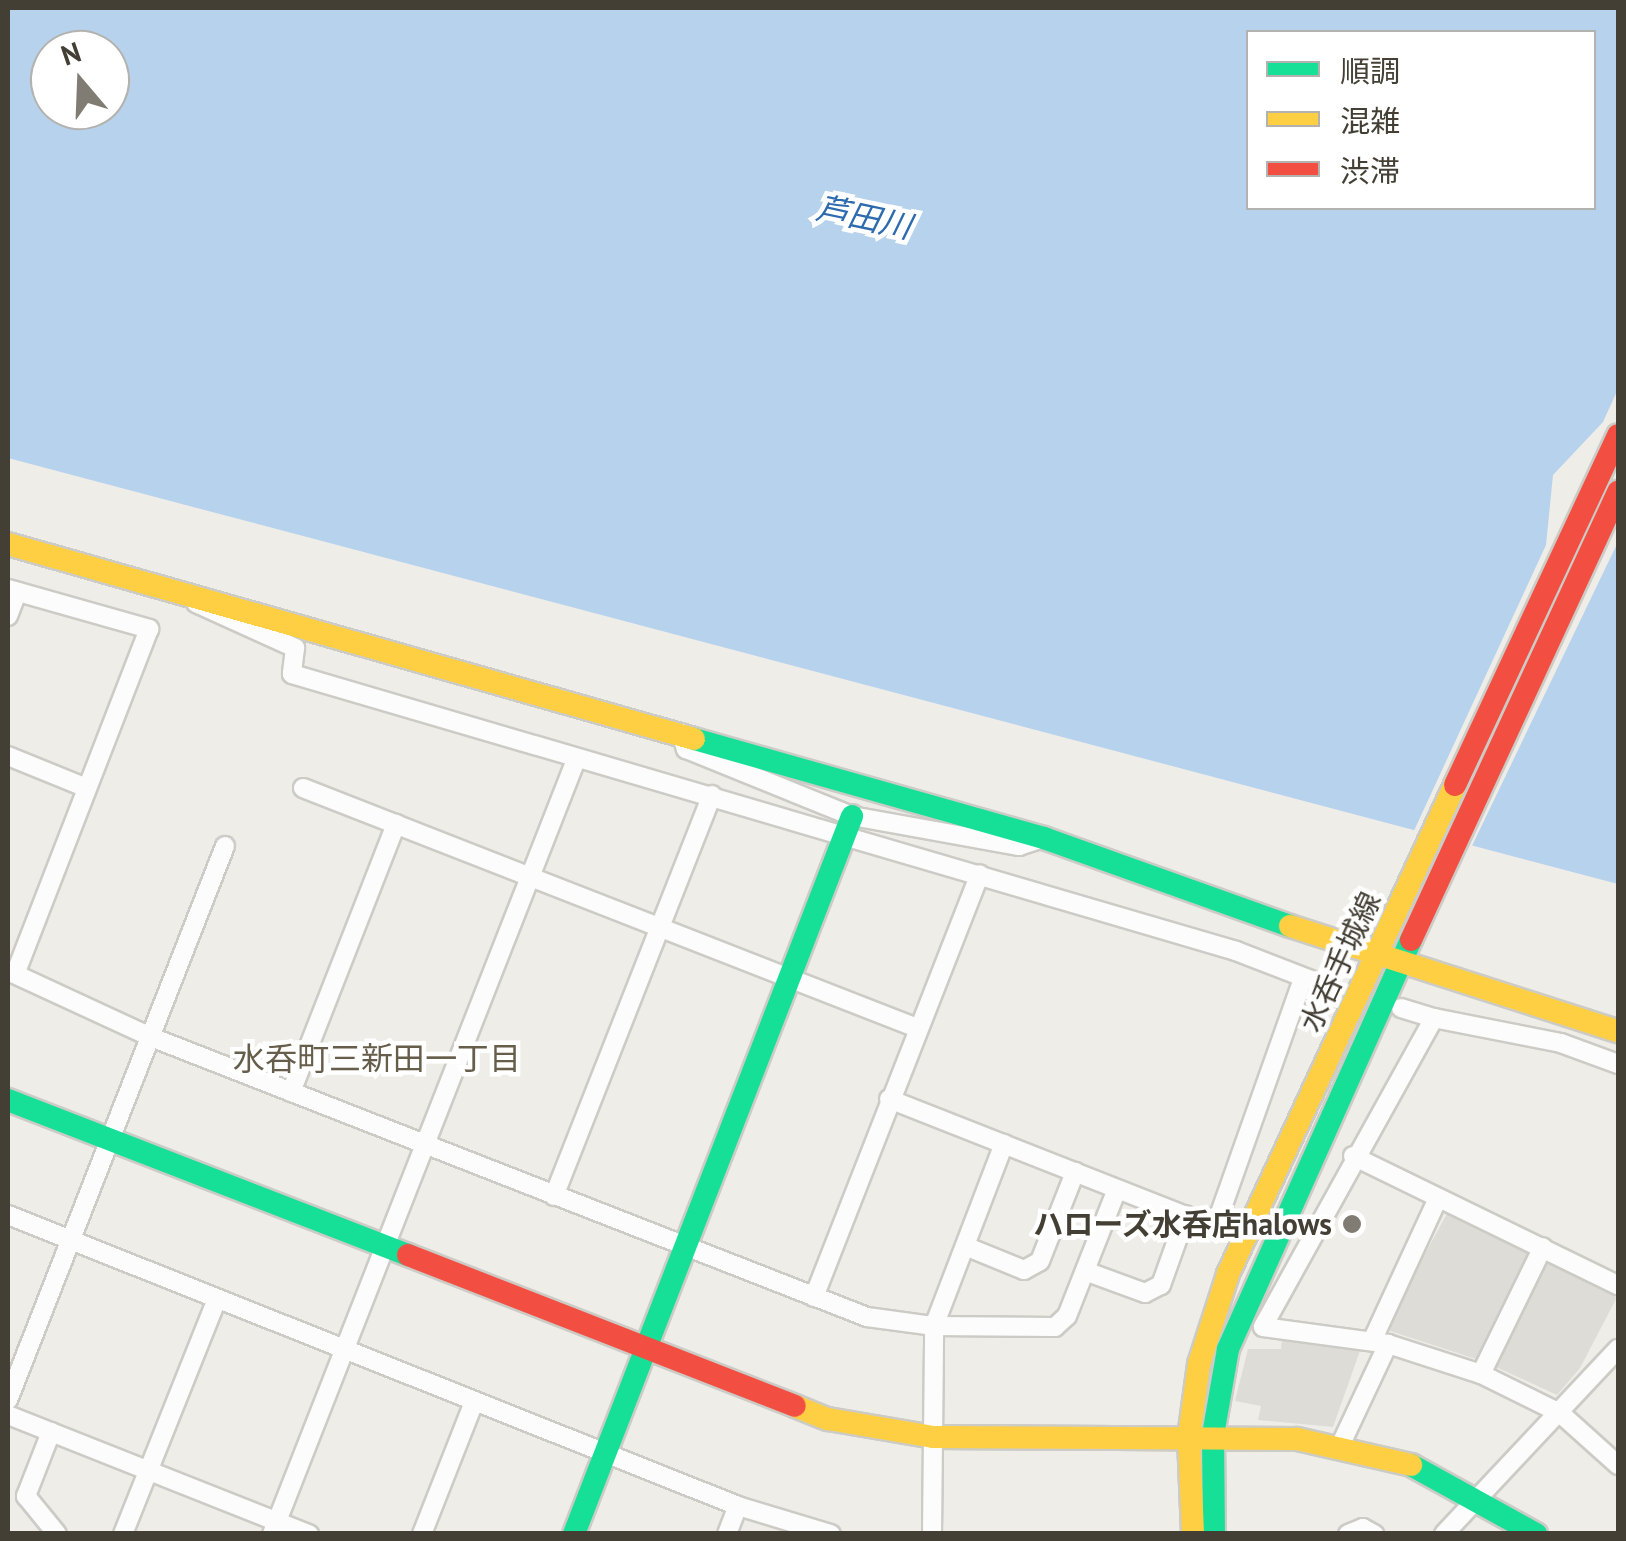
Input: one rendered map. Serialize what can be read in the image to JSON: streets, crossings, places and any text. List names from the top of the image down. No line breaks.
{"streets":{"street":["水呑手城線"]},"districts":["水呑町三新田一丁目"],"water":["芦田川"],"places":["ハローズ水呑店halows"],"legend":["順調","混雑","渋滞"],"north":"top"}
